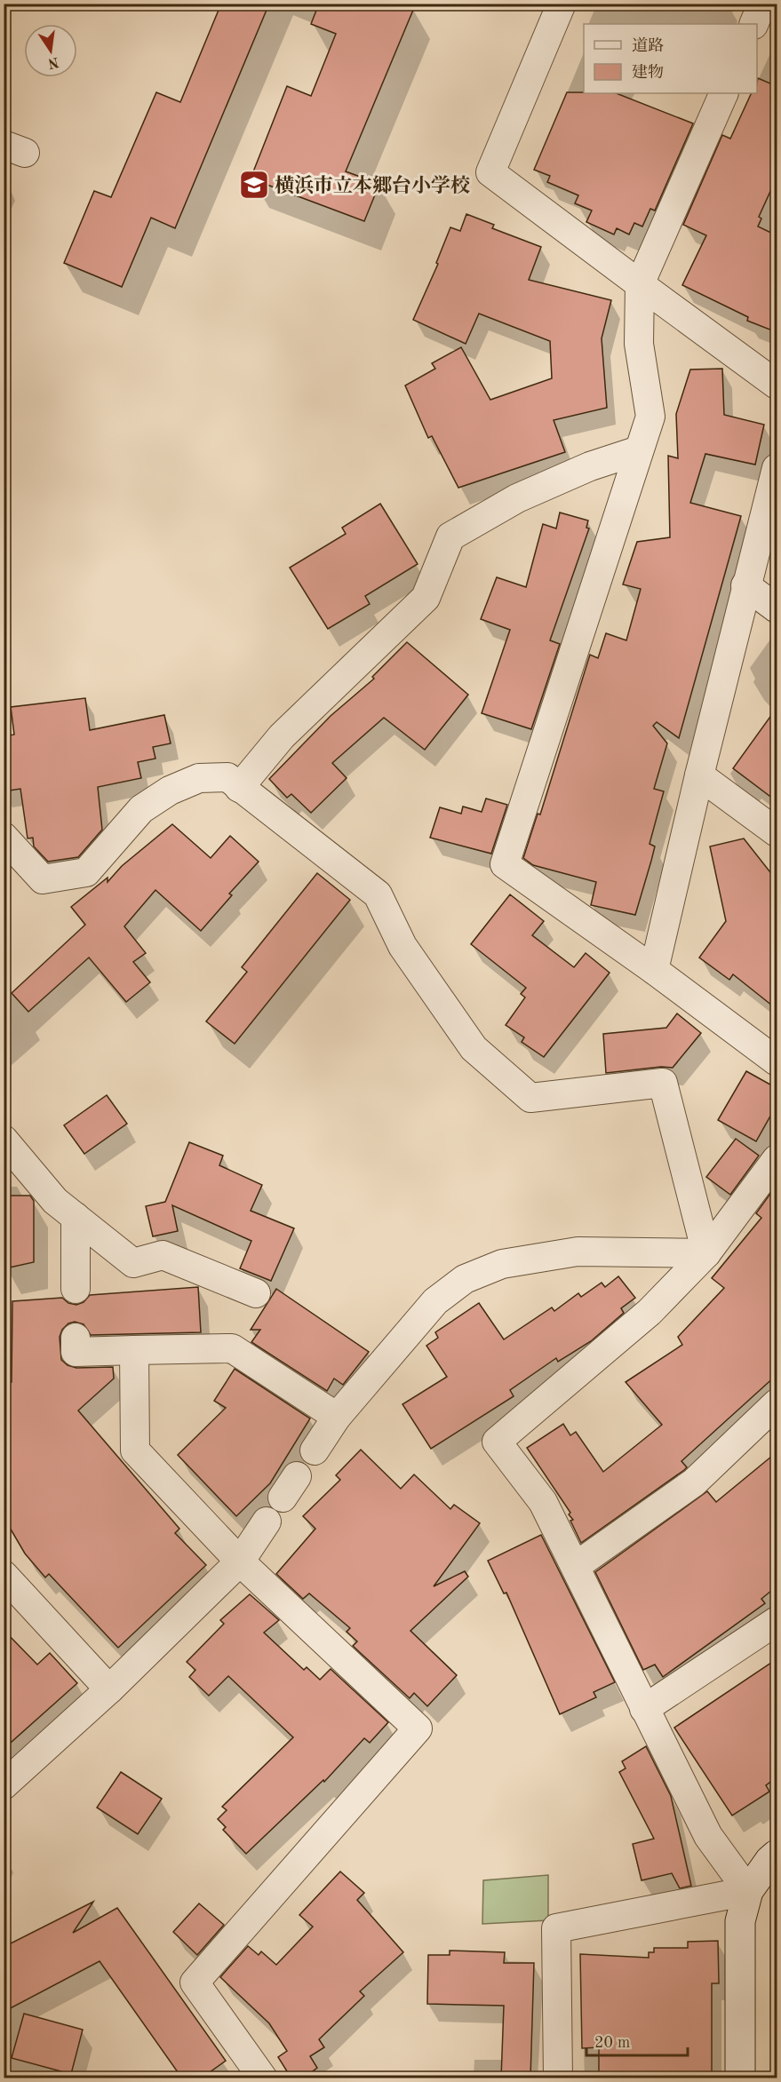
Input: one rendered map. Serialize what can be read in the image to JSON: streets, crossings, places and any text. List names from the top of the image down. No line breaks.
{"places":{"school or university":["横浜市立本郷台小学校"]},"legend":["道路","建物"],"scale_bar":"20 m","north":"bottom"}
